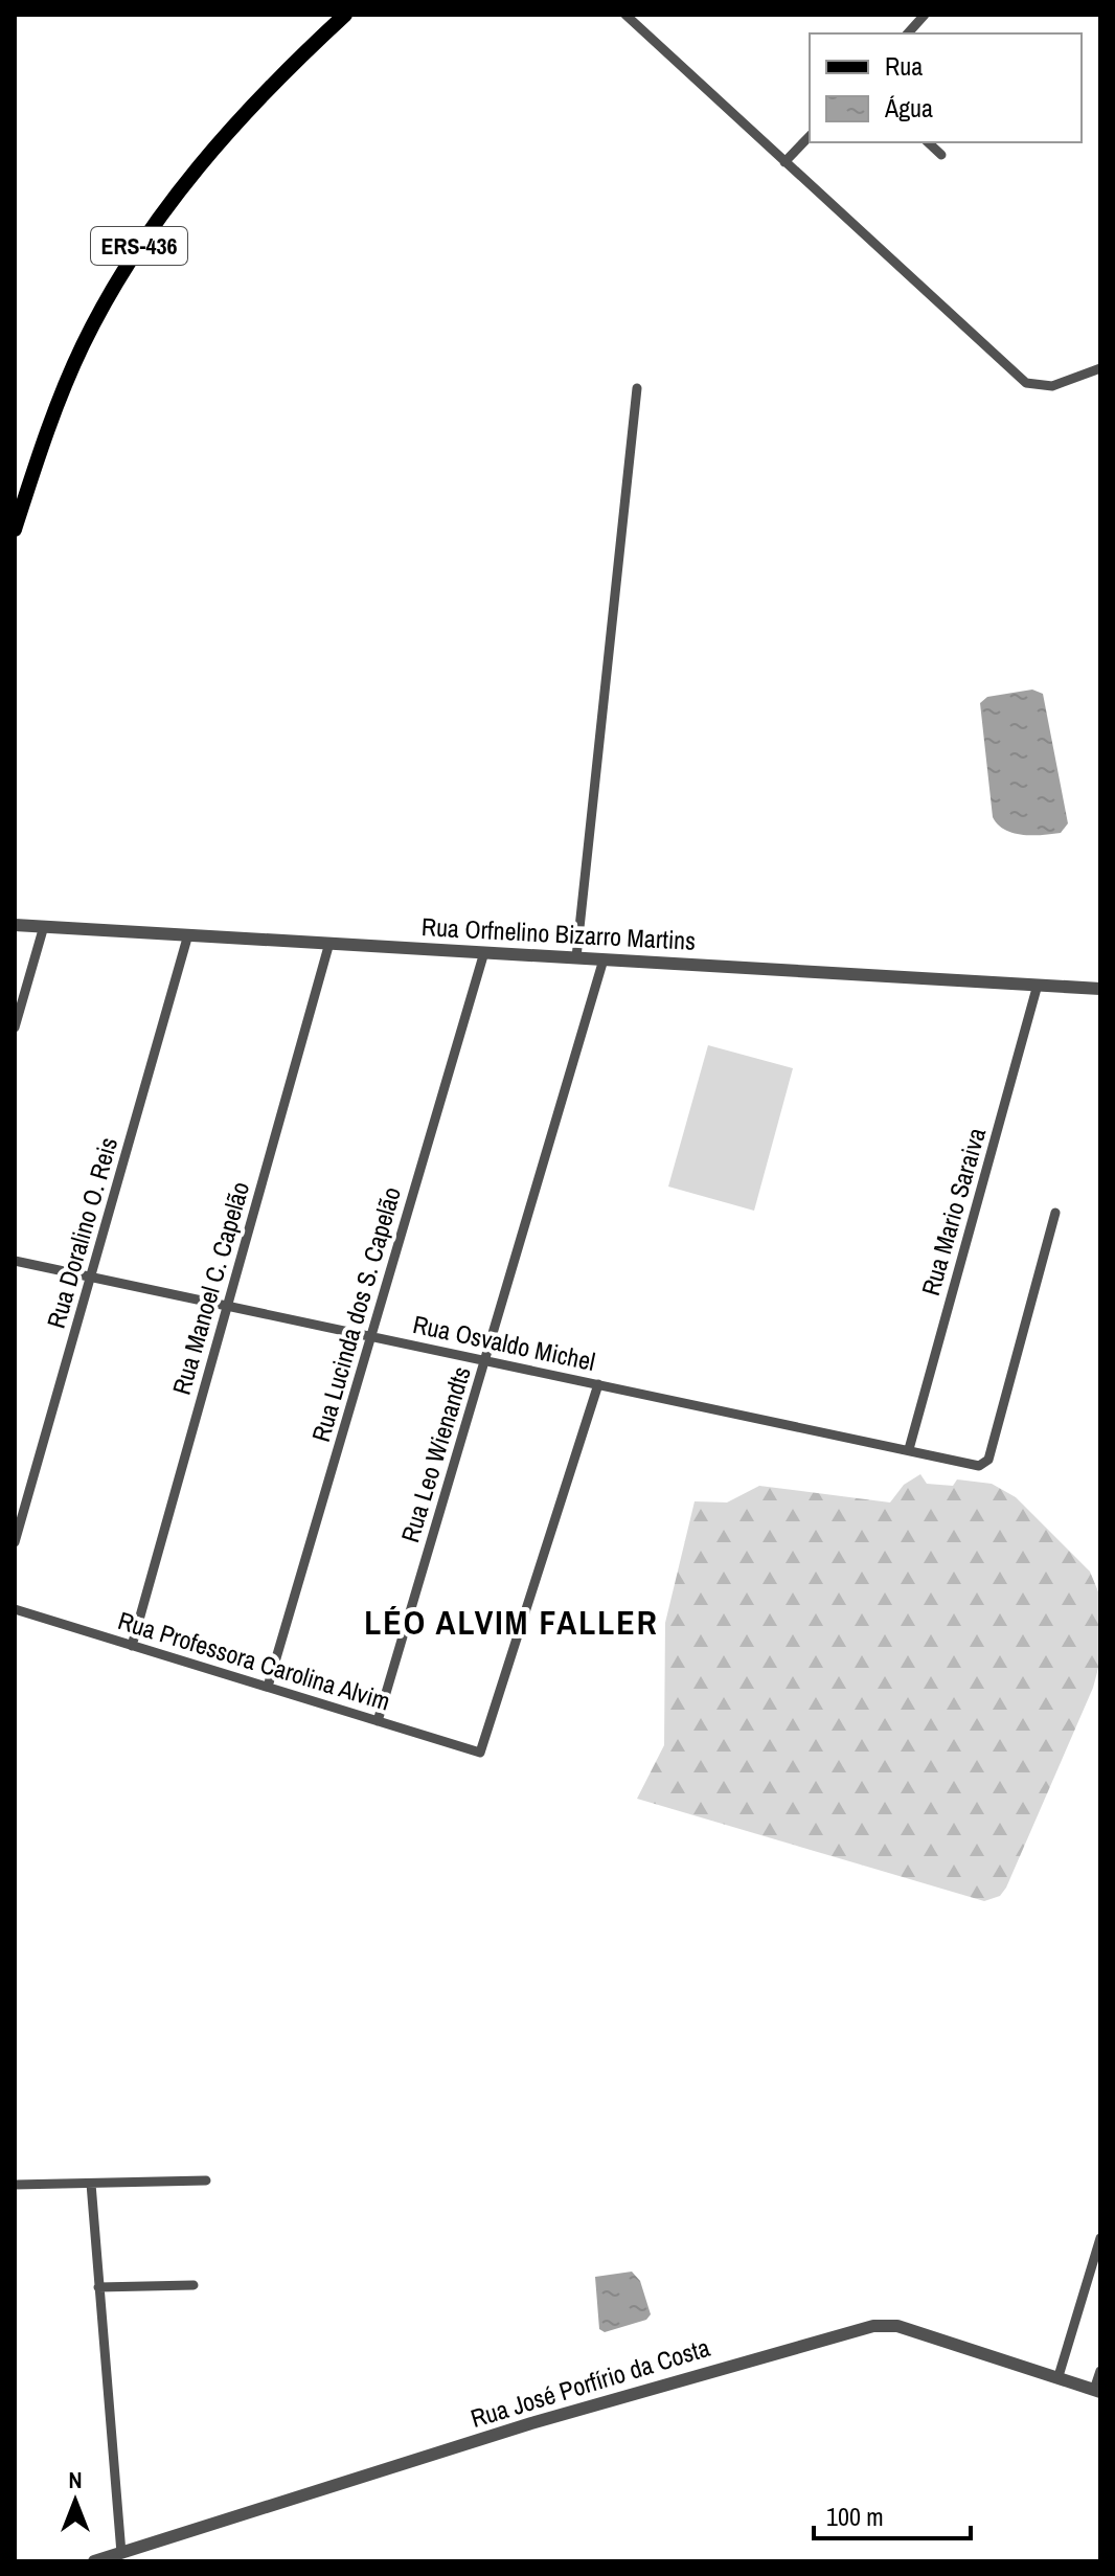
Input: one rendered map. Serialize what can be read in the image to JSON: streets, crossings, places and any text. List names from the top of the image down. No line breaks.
{"streets":{"main road":["ERS-436"],"street":["Rua Orfnelino Bizarro Martins","Rua Mario Saraiva","Rua Doralino O. Reis","Rua Manoel C. Capelão","Rua Lucinda dos S. Capelão","Rua Osvaldo Michel","Rua Leo Wienandts","Rua Professora Carolina Alvim","Rua José Porfírio da Costa"]},"crossings":[["Rua Orfnelino Bizarro Martins","Rua Mario Saraiva"],["Rua Orfnelino Bizarro Martins","Rua Doralino O. Reis"],["Rua Orfnelino Bizarro Martins","Rua Manoel C. Capelão"],["Rua Orfnelino Bizarro Martins","Rua Lucinda dos S. Capelão"],["Rua Orfnelino Bizarro Martins","Rua Leo Wienandts"],["Rua Mario Saraiva","Rua Osvaldo Michel"],["Rua Doralino O. Reis","Rua Osvaldo Michel"],["Rua Manoel C. Capelão","Rua Osvaldo Michel"],["Rua Manoel C. Capelão","Rua Professora Carolina Alvim"],["Rua Lucinda dos S. Capelão","Rua Osvaldo Michel"],["Rua Lucinda dos S. Capelão","Rua Professora Carolina Alvim"],["Rua Osvaldo Michel","Rua Leo Wienandts"],["Rua Osvaldo Michel","Rua Professora Carolina Alvim"],["Rua Leo Wienandts","Rua Professora Carolina Alvim"]],"districts":["LÉO ALVIM FALLER"],"legend":["Rua","Água"],"scale_bar":"100 m","north":"top"}
